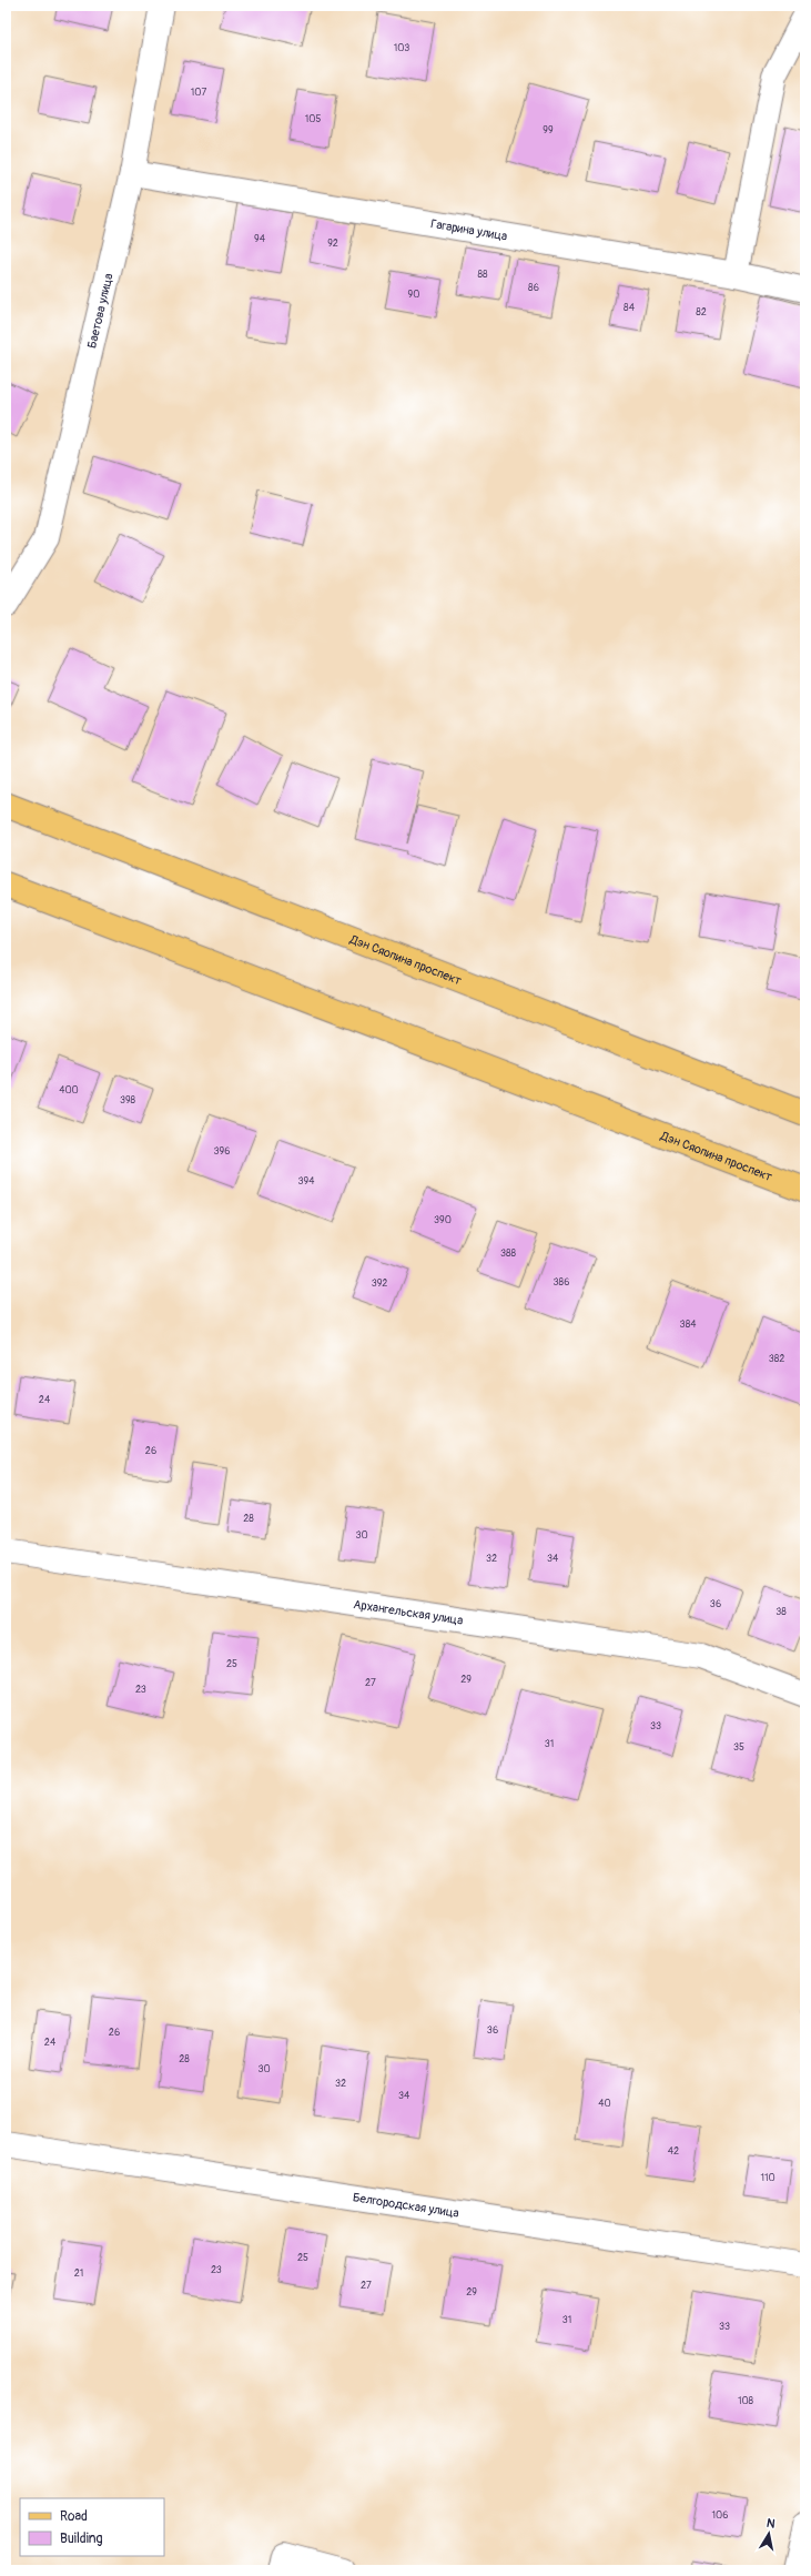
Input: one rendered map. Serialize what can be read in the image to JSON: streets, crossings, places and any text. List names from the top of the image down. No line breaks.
{"streets":{"main road":["Дэн Сяопина проспект"],"street":["Гагарина улица","Баетова улица","Архангельская улица","Белгородская улица"]},"crossings":[["Гагарина улица","Баетова улица"]],"house_numbers":["103","107","105","99","94","92","88","86","90","84","82","400","398","396","394","390","388","386","392","384","382","24","26","28","30","32","34","36","38","25","29","27","23","33","31","35","36","26","24","28","30","32","34","40","42","110","25","23","21","27","29","31","33","108","106"],"legend":["Road","Building"],"north":"top"}
